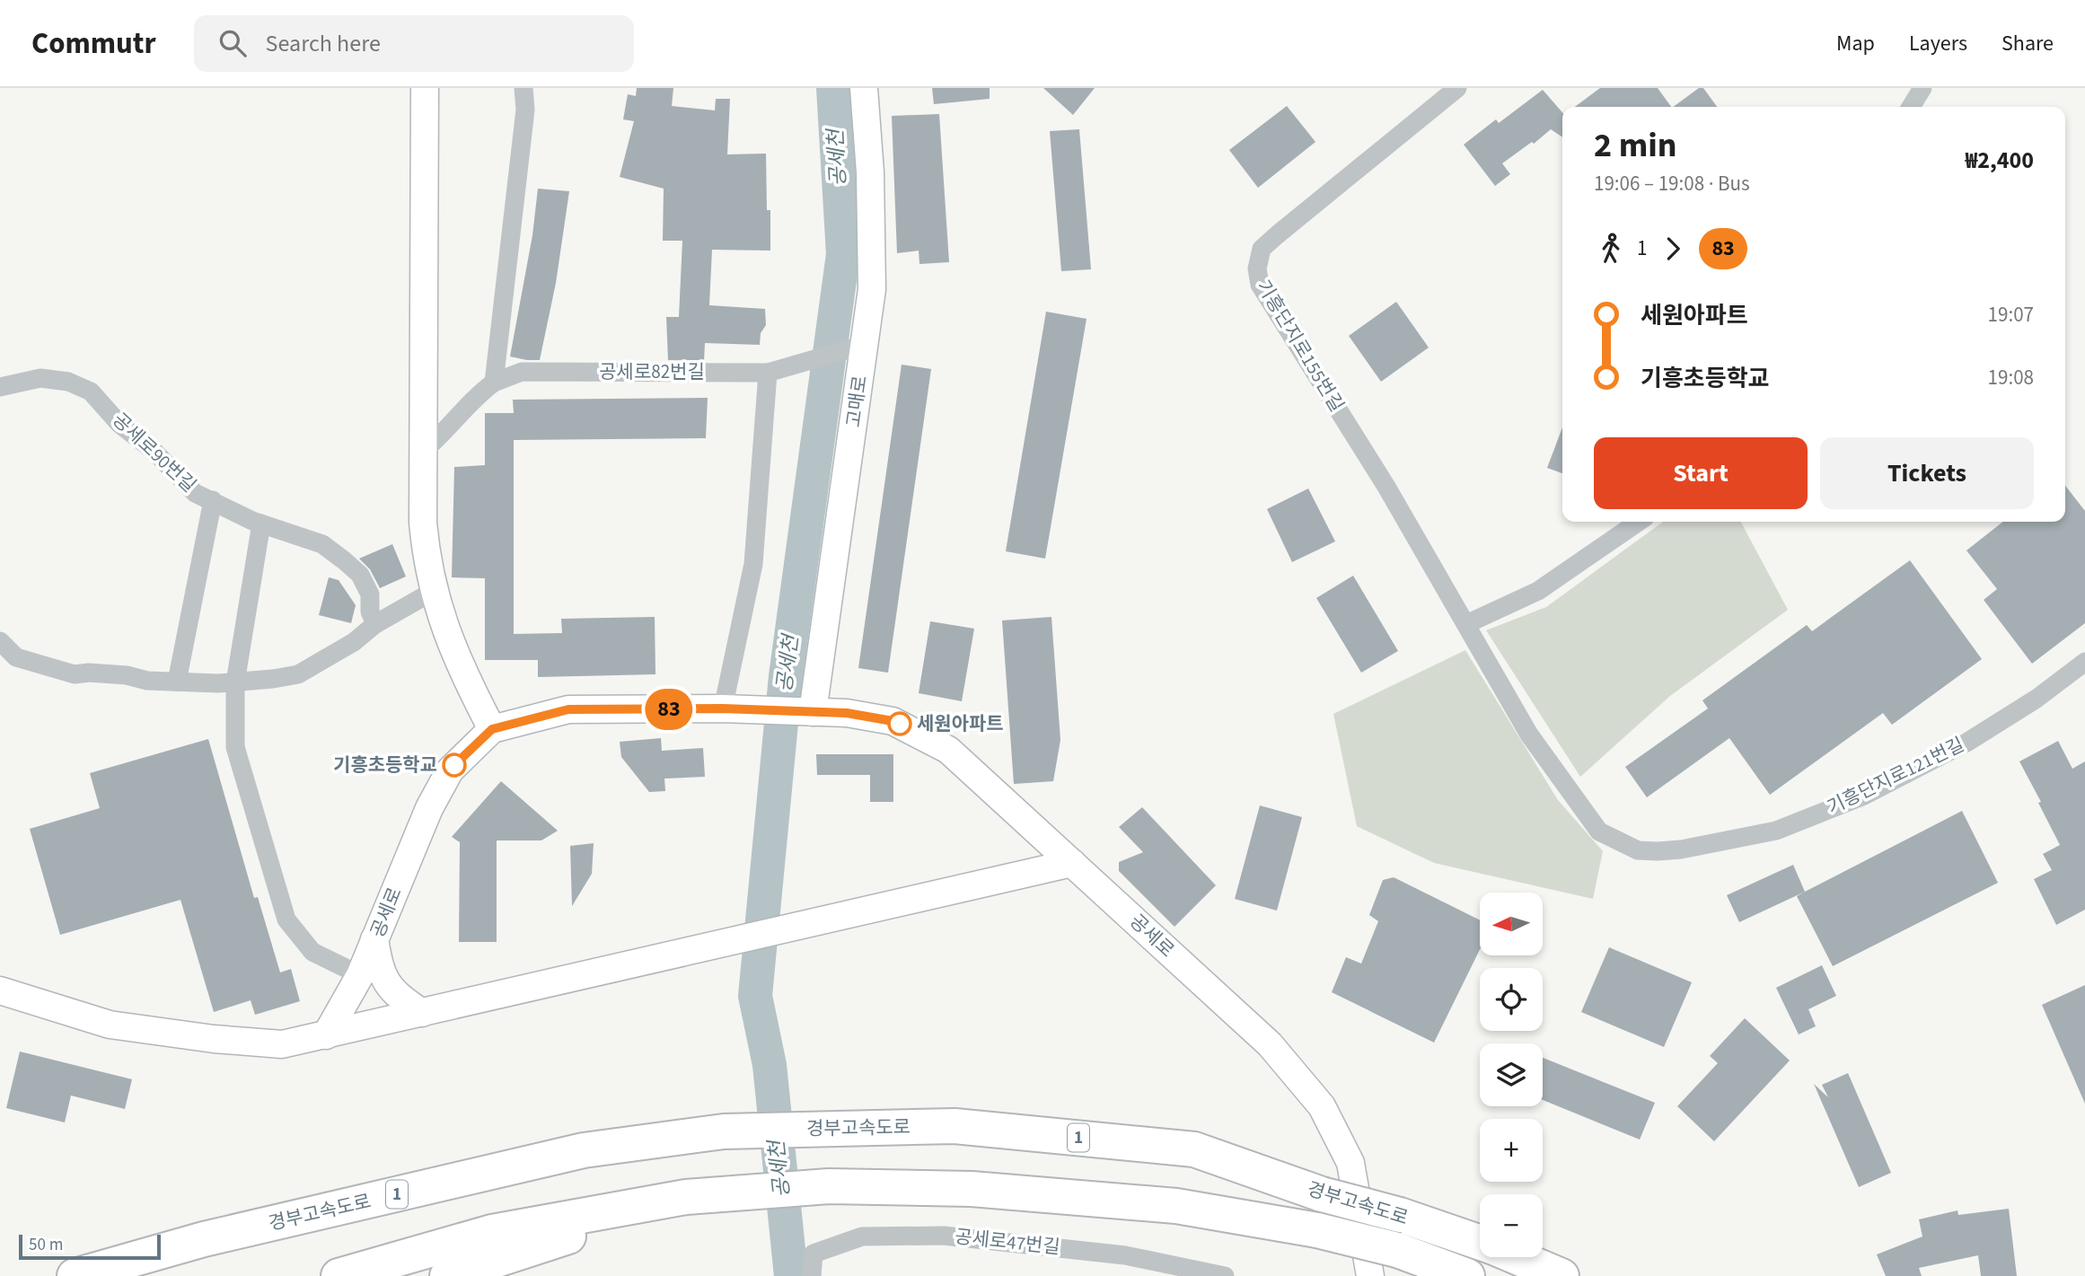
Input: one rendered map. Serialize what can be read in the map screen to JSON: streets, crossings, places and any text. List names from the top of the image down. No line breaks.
{"streets":{"highway":["경부고속도로","1"],"street":["기흥단지로155번길","공세로82번길","고매로","공세로90번길","기흥단지로121번길","공세로","공세로47번길"]},"crossings":[["기흥단지로155번길","기흥단지로121번길"],["공세로82번길","고매로"],["고매로","공세로"]],"water":["공세천"],"places":["세원아파트","기흥초등학교"],"lines":["bus line 83"],"scale_bar":"50 m","north":"left","page":{"header":"Commutr","search":"Search here","nav":["Map","Layers","Share"],"on_map":"83","heading":["2 min","19:06 – 19:08 · Bus","₩2,400"],"legs":["1","83"],"list":[{"name":"세원아파트","value":"19:07"},{"name":"기흥초등학교","value":"19:08"}],"buttons":["Start","Tickets"],"map_buttons":["+","−"],"scale":"50 m"}}
